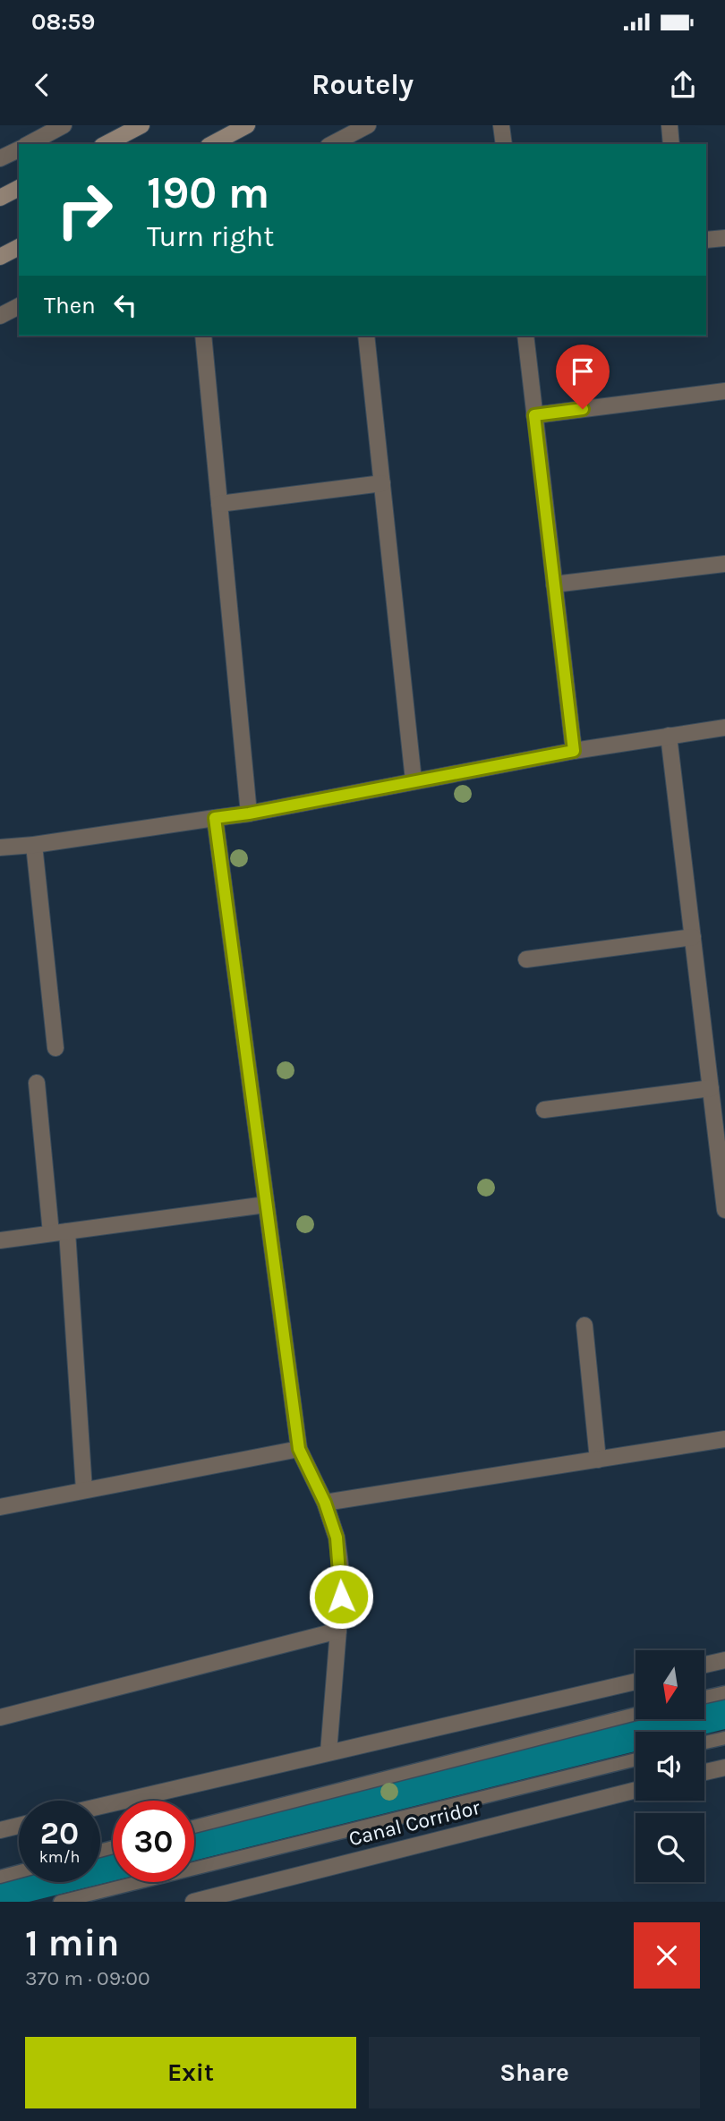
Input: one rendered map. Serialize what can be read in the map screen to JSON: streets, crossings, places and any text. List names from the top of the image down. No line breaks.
{"streets":{"street":["Canal Corridor"]},"north":"bottom","page":{"status":"08:59","header":"Routely","turn":["190 m","Turn right"],"then":"Then","speed":"20 km/h","limit":"30","heading":["1 min","370 m · 09:00"],"buttons":["Exit","Share"]}}
